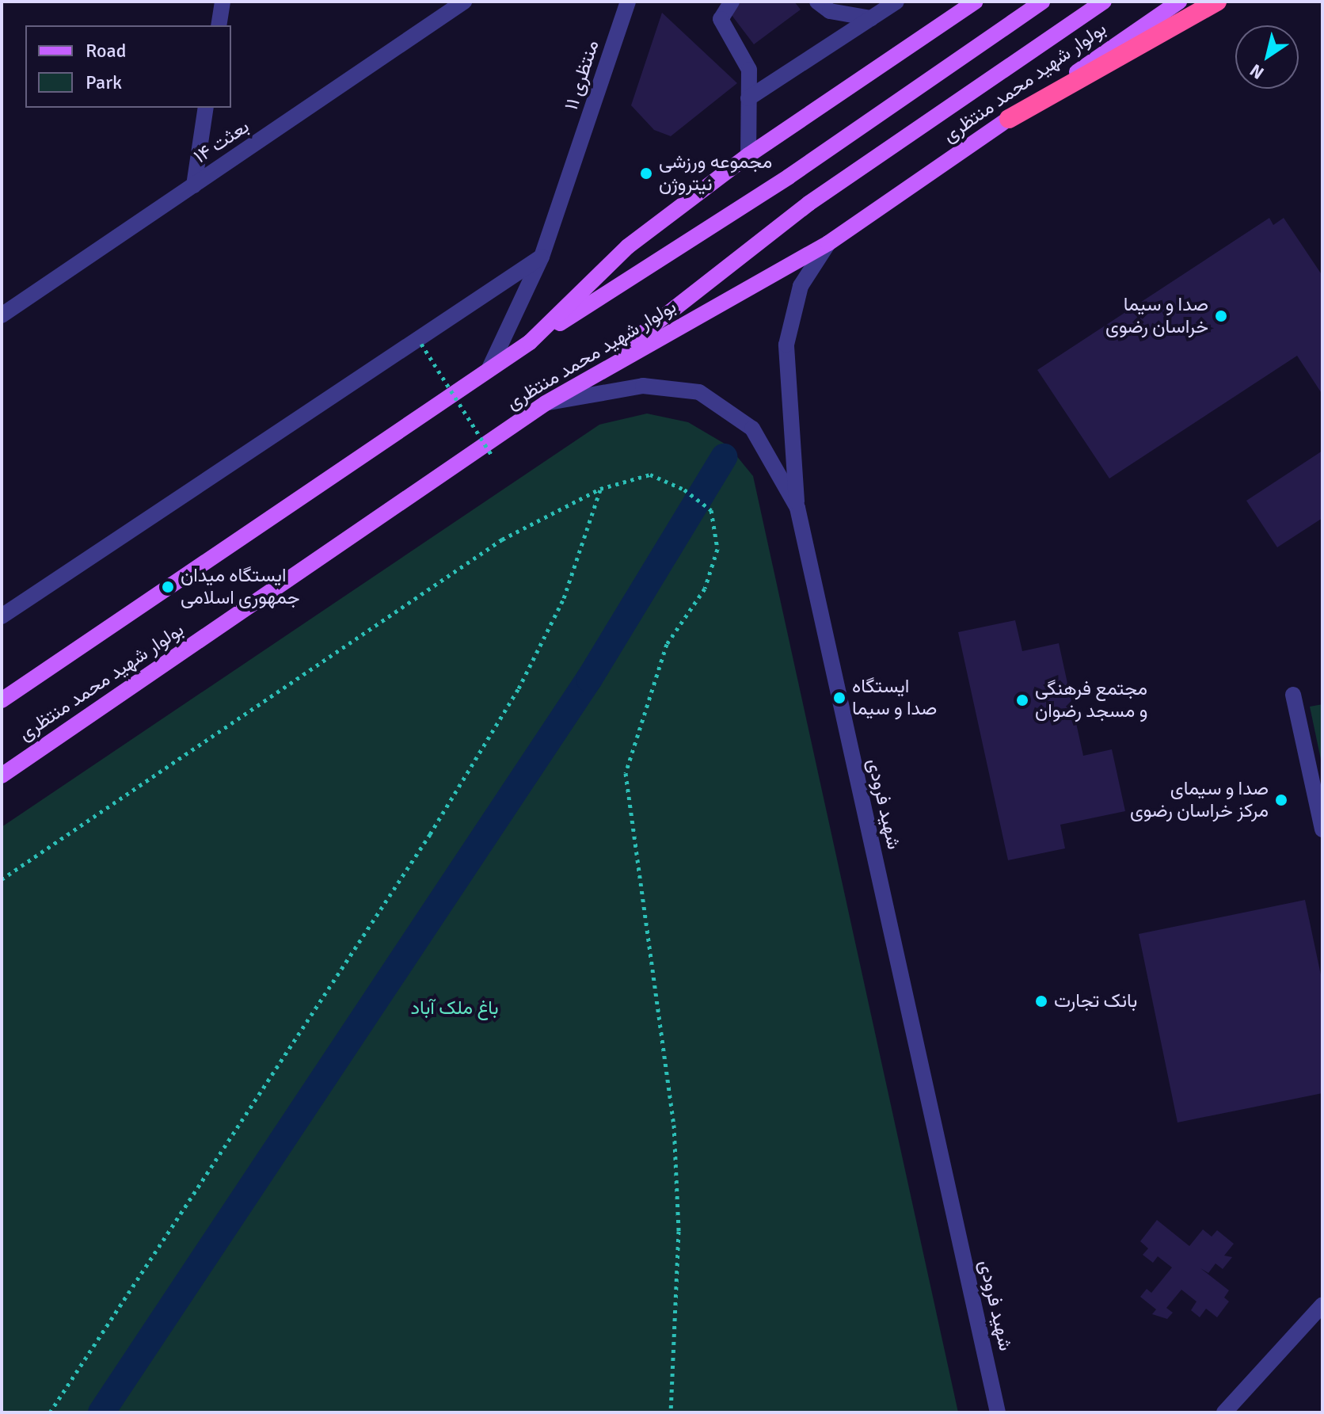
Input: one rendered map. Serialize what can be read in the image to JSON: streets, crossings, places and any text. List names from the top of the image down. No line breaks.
{"streets":{"main road":["بولوار شهید محمد منتظری"],"street":["منتظری ۱۱","بعثت ۱۴","شهید فرودی"]},"crossings":[["منتظری ۱۱","بولوار شهید محمد منتظری"],["بولوار شهید محمد منتظری","شهید فرودی"]],"parks":["باغ ملک آباد"],"places":["مجموعه ورزشی نیتروژن","صدا و سیما خراسان رضوی","ایستگاه میدان جمهوری اسلامی","ایستگاه صدا و سیما","مجتمع فرهنگی و مسجد رضوان","صدا و سیمای مرکز خراسان رضوی","بانک تجارت"],"legend":["Road","Park"],"north":"bottom left"}
